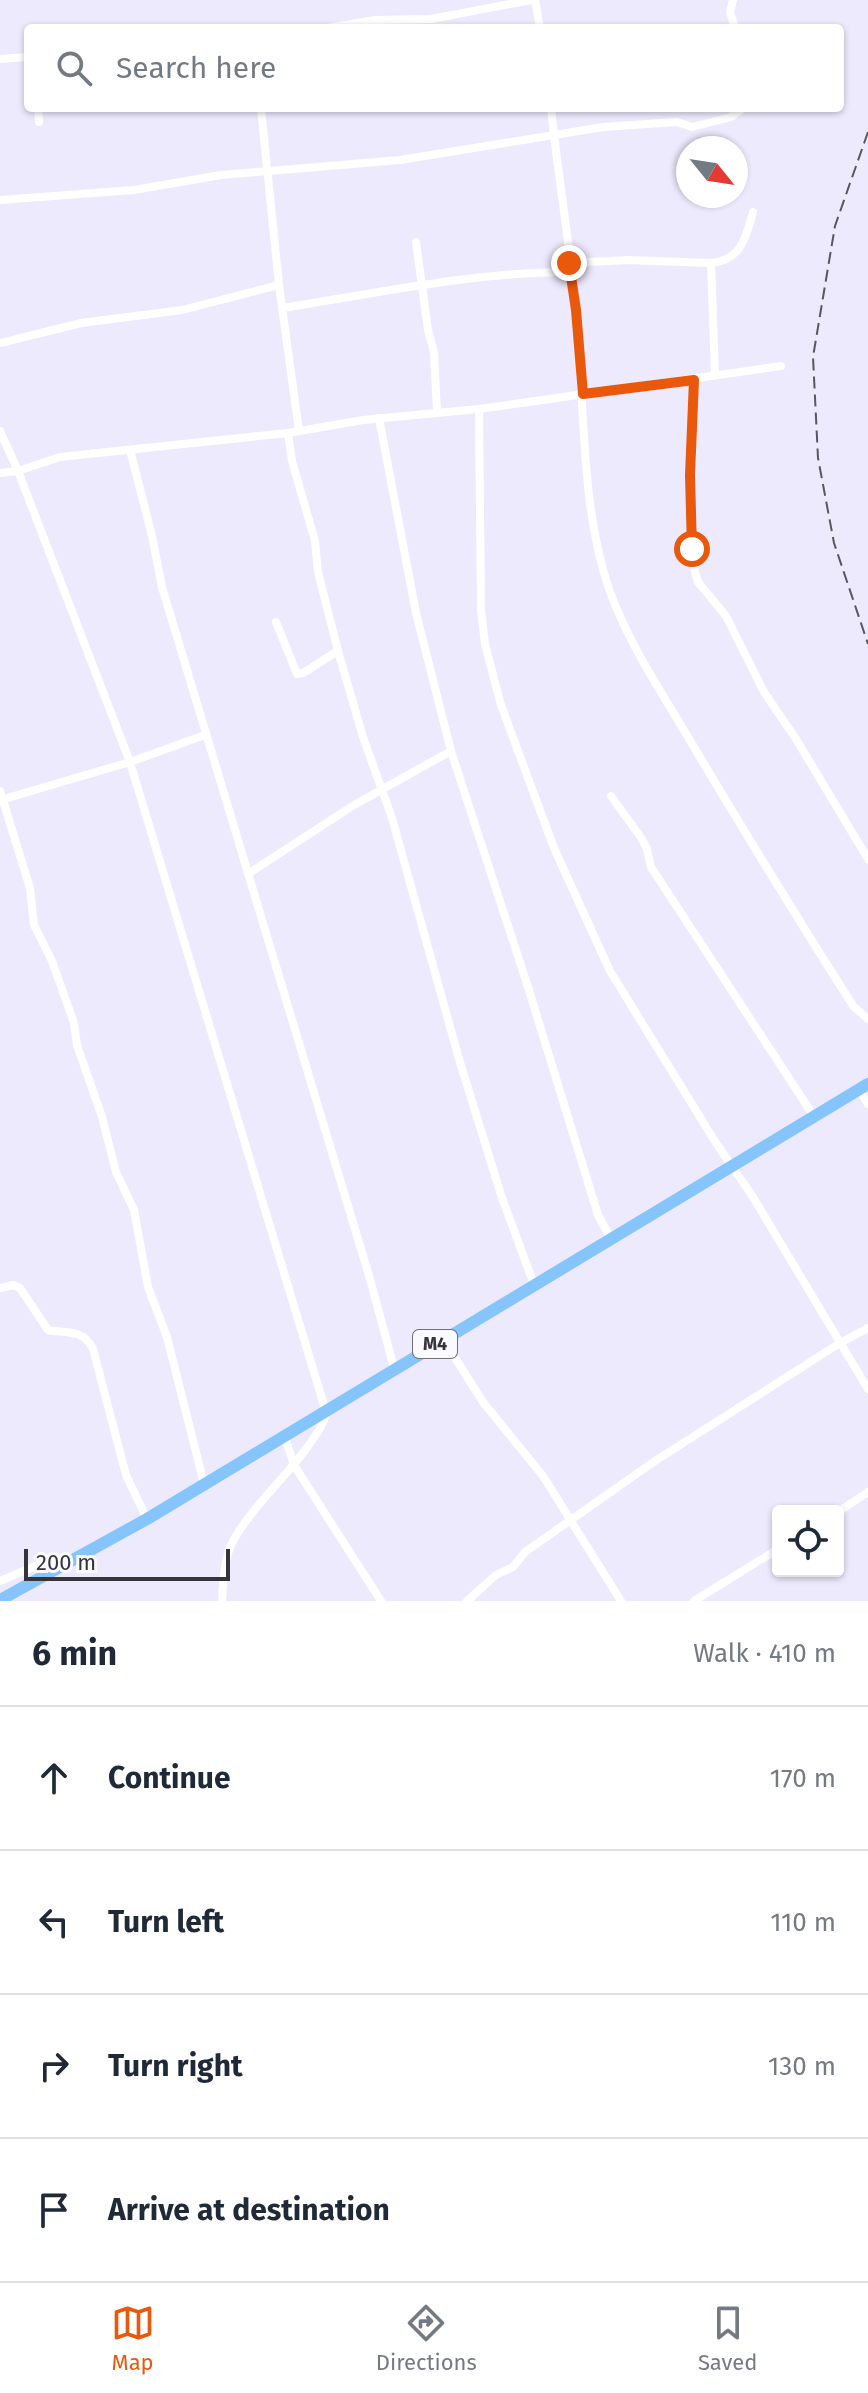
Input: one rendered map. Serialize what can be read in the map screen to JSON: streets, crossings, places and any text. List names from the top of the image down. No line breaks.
{"streets":{"main road":["M4"]},"scale_bar":"200 m","north":"bottom right","page":{"search":"Search here","scale":"200 m","heading":["6 min","Walk · 410 m"],"list":[["Continue","170 m"],["Turn left","110 m"],["Turn right","130 m"],"Arrive at destination"],"nav":["Map","Directions","Saved"]}}
